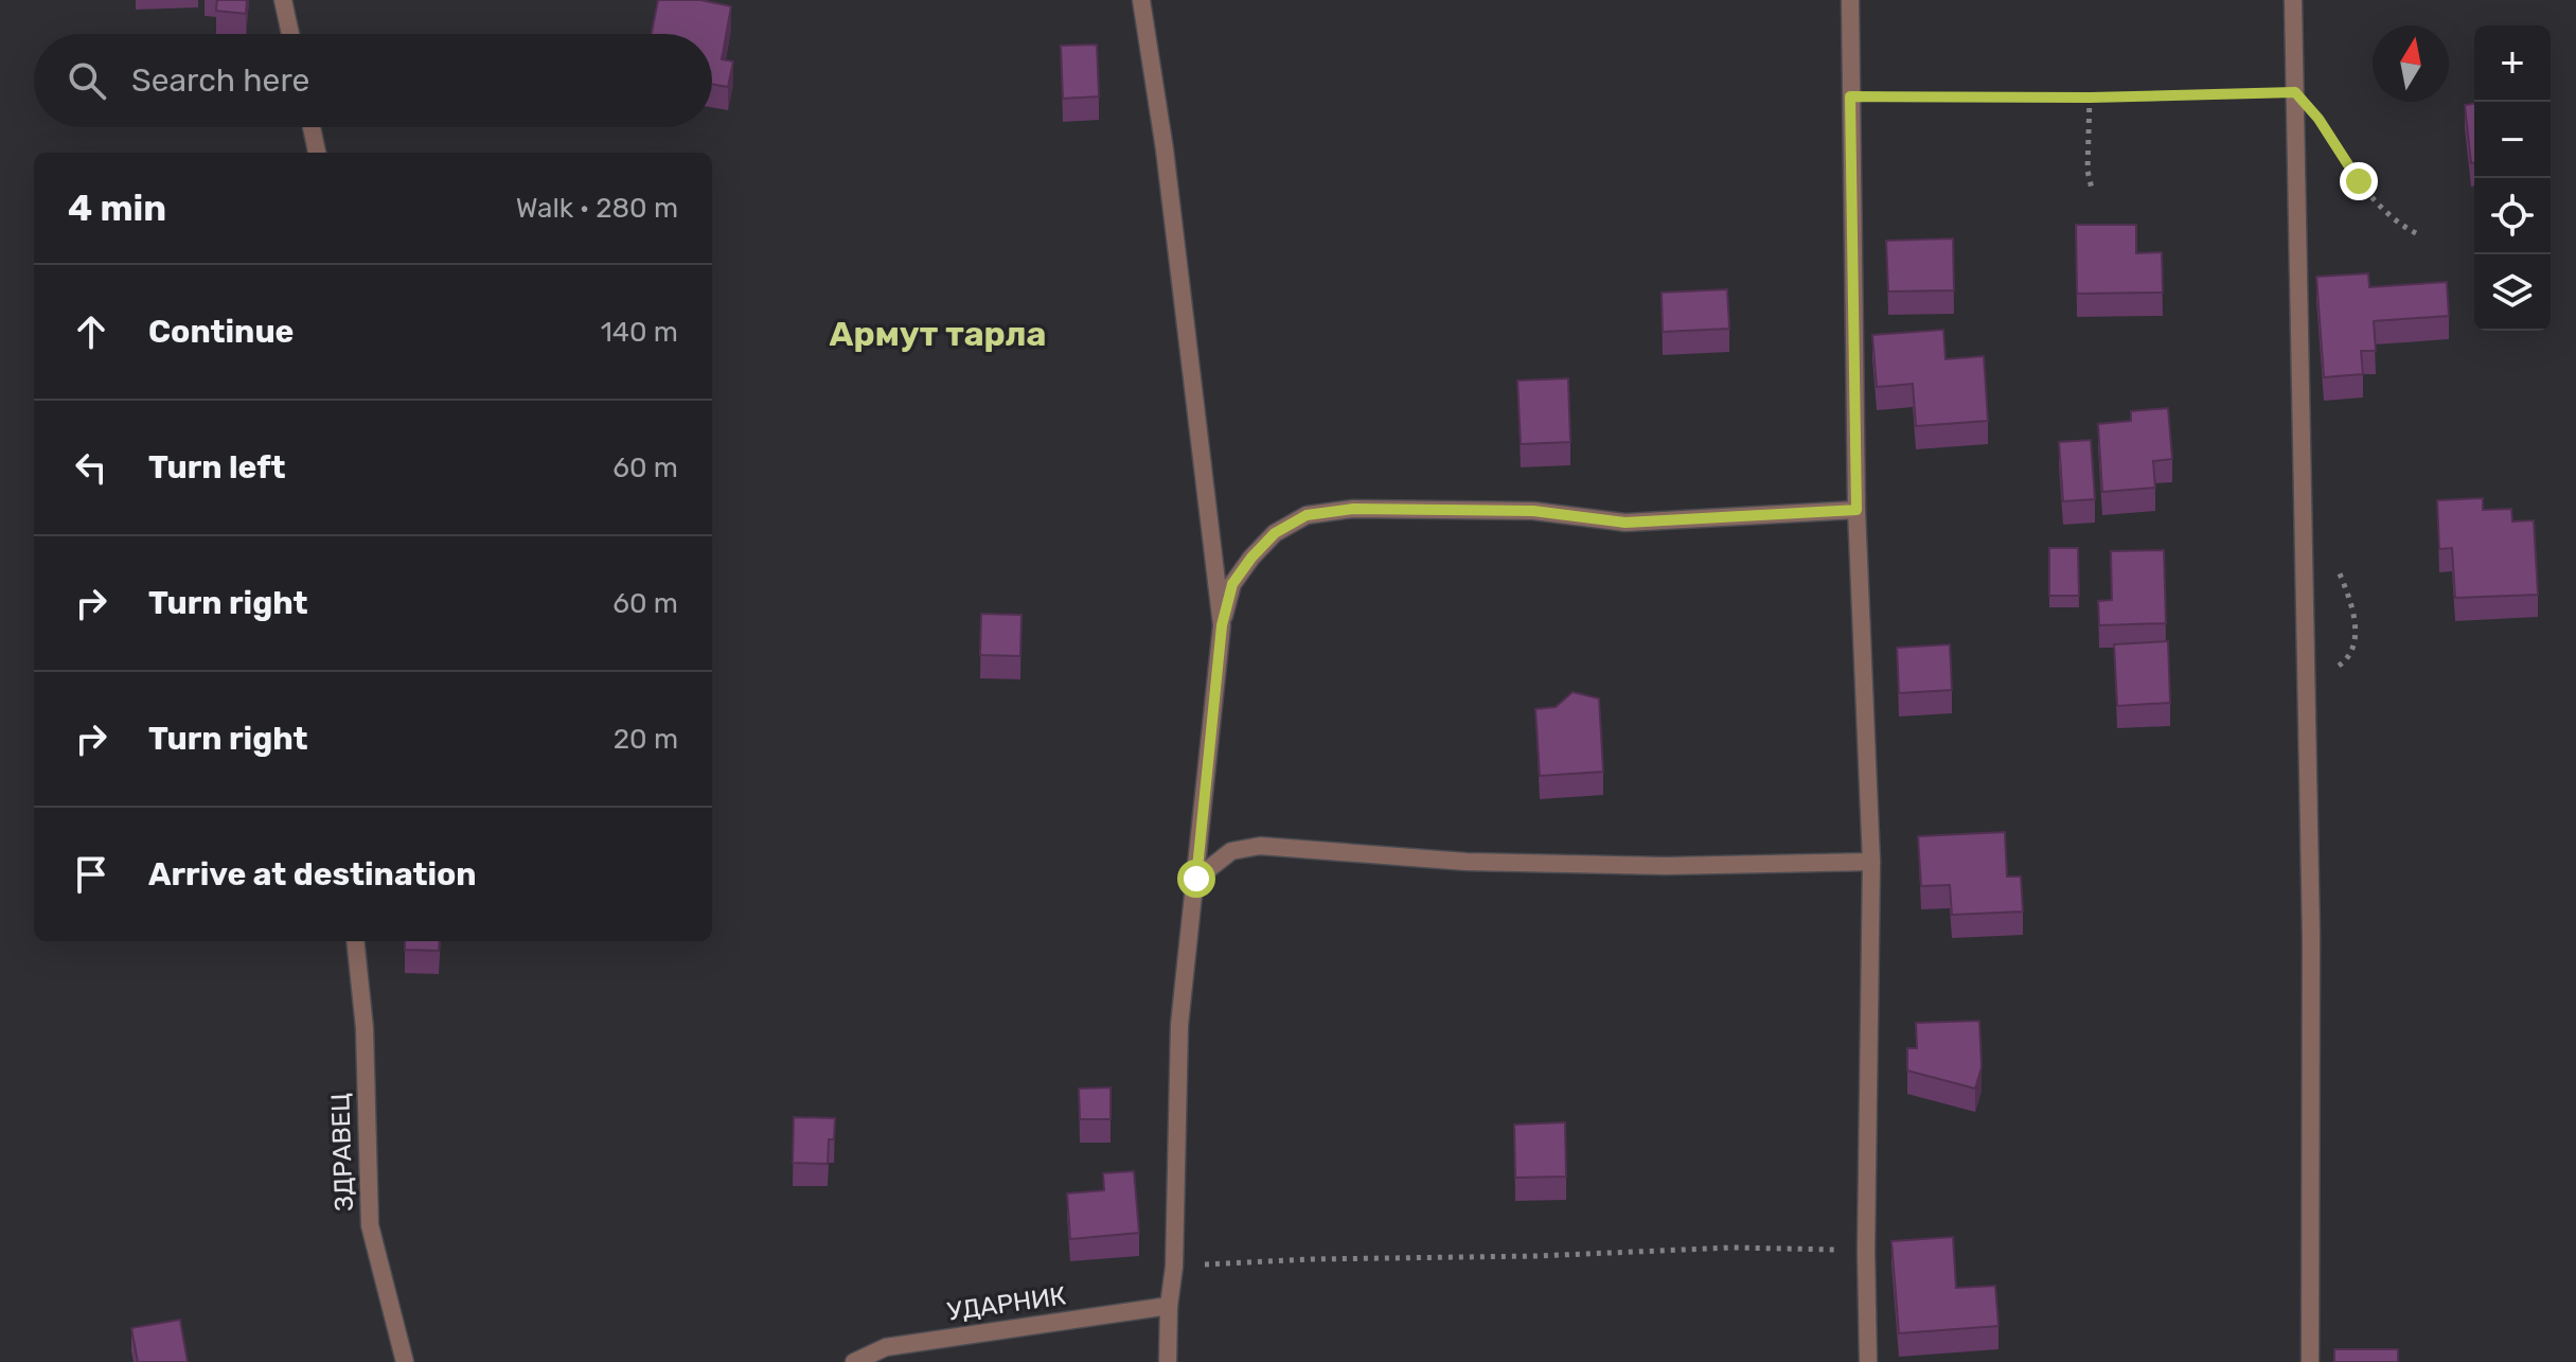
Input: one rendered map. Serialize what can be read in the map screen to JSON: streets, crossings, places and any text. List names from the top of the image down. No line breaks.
{"streets":{"street":["ЗДРАВЕЦ","УДАРНИК"]},"districts":["Армут тарла"],"north":"top","page":{"map_buttons":["+","−"],"search":"Search here","heading":["4 min","Walk · 280 m"],"list":[["Continue","140 m"],["Turn left","60 m"],["Turn right","60 m"],["Turn right","20 m"],"Arrive at destination"]}}
